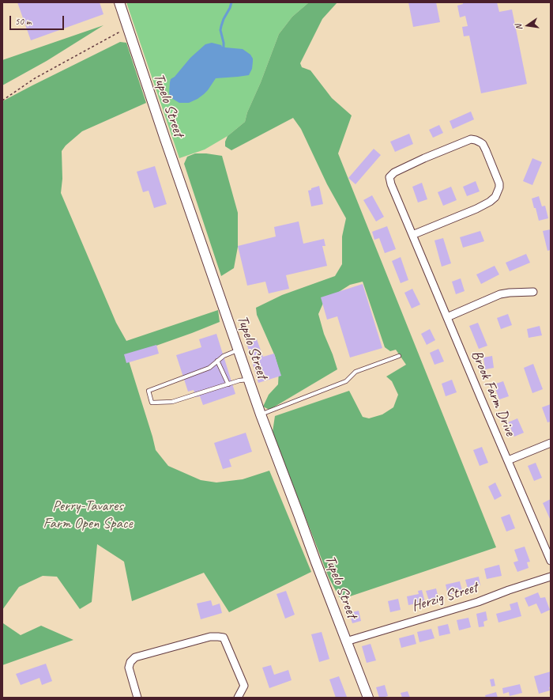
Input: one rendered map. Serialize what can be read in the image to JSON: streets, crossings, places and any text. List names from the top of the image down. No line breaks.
{"streets":{"main road":["Tupelo Street"],"street":["Brook Farm Drive","Herzig Street"]},"crossings":[["Tupelo Street","Herzig Street"]],"parks":["Perry-Tavares Farm Open Space"],"scale_bar":"50 m","north":"left"}
